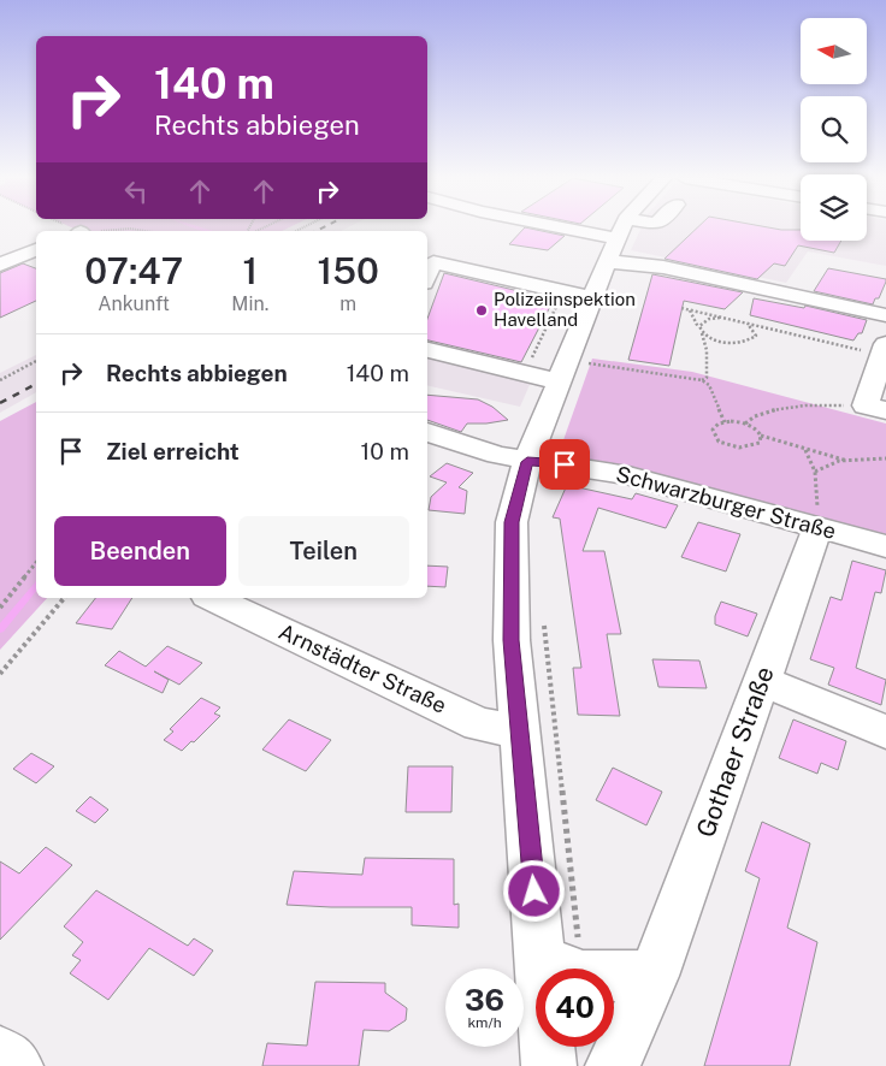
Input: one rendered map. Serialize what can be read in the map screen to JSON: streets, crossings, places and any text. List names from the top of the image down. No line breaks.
{"streets":{"street":["Schwarzburger Straße","Arnstädter Straße","Gothaer Straße"]},"crossings":[["Schwarzburger Straße","Gothaer Straße"]],"places":["Polizeiinspektion Havelland"],"north":"left","page":{"turn":["140 m","Rechts abbiegen"],"eta":["07:47","Ankunft","1","Min.","150","m"],"list":[{"name":"Rechts abbiegen","value":"140 m"},{"name":"Ziel erreicht","value":"10 m"}],"buttons":["Beenden","Teilen"],"speed":"36 km/h","limit":"40"}}
